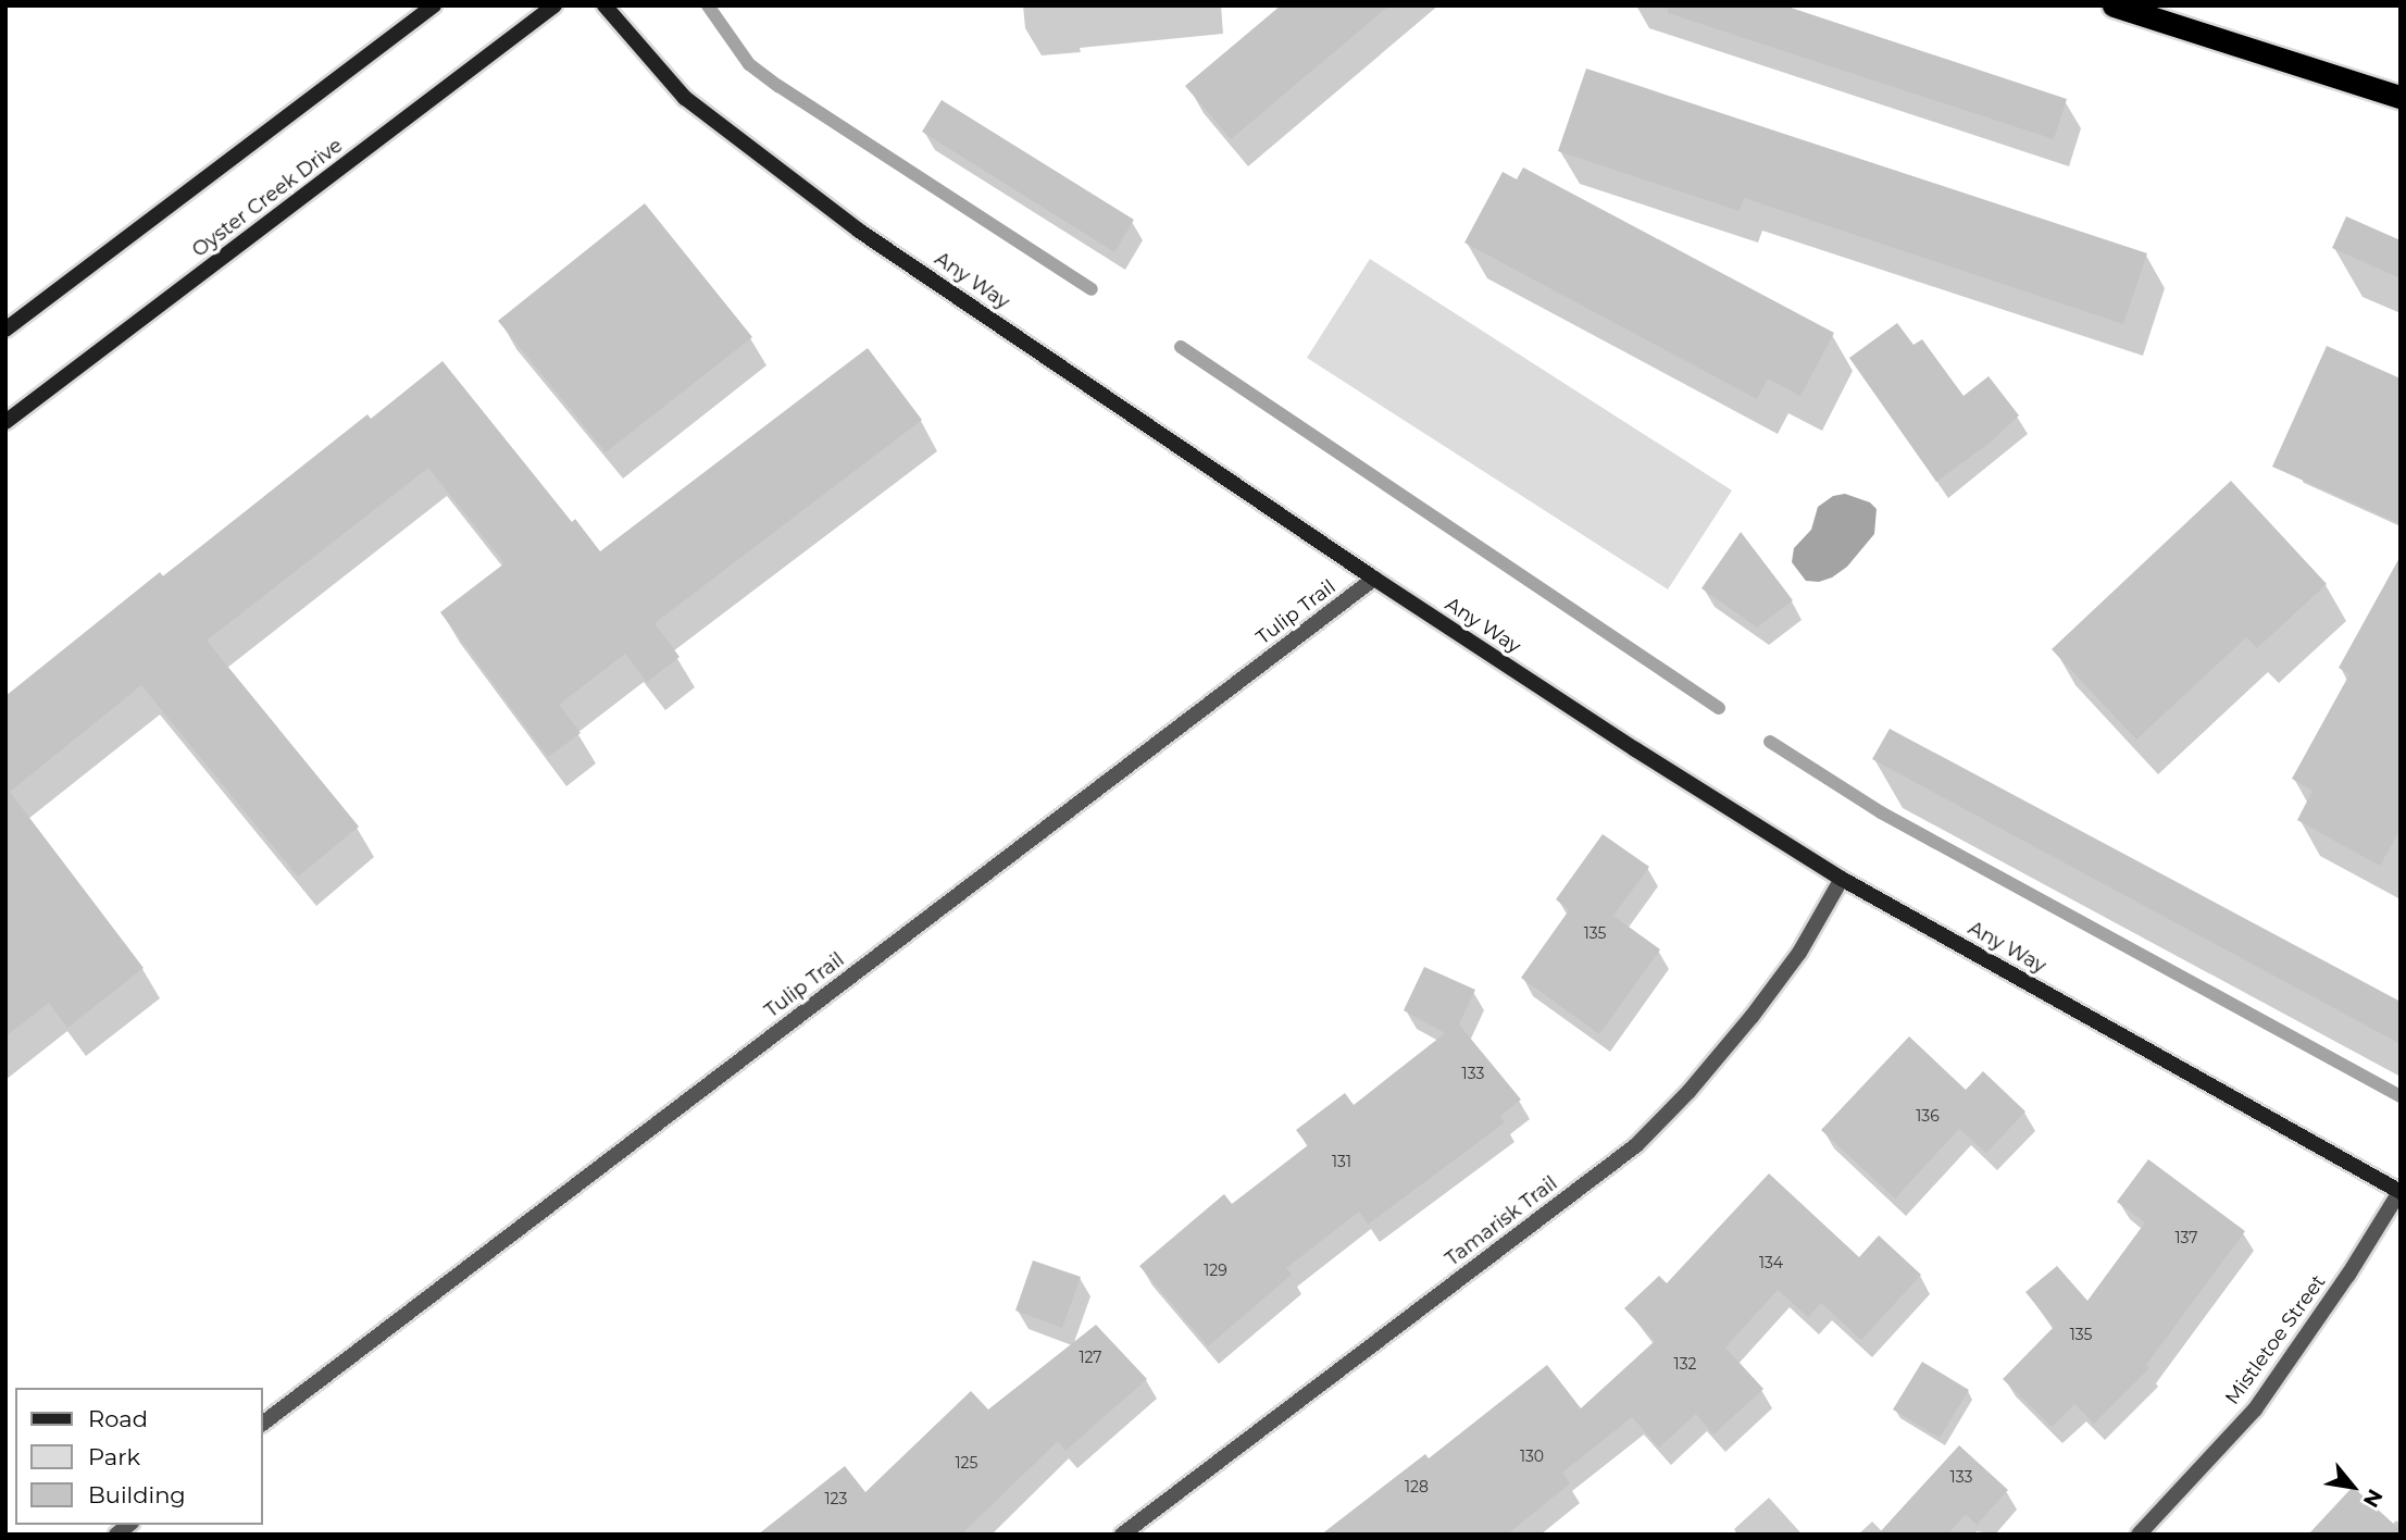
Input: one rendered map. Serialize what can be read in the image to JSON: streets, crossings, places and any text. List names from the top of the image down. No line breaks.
{"streets":{"street":["Oyster Creek Drive","Any Way","Tulip Trail","Tamarisk Trail","Mistletoe Street"]},"crossings":[["Any Way","Tulip Trail"],["Any Way","Tamarisk Trail"],["Any Way","Mistletoe Street"]],"house_numbers":["135","133","136","131","137","134","129","135","127","132","130","125","133","128","123"],"legend":["Road","Park","Building"],"north":"bottom right"}
